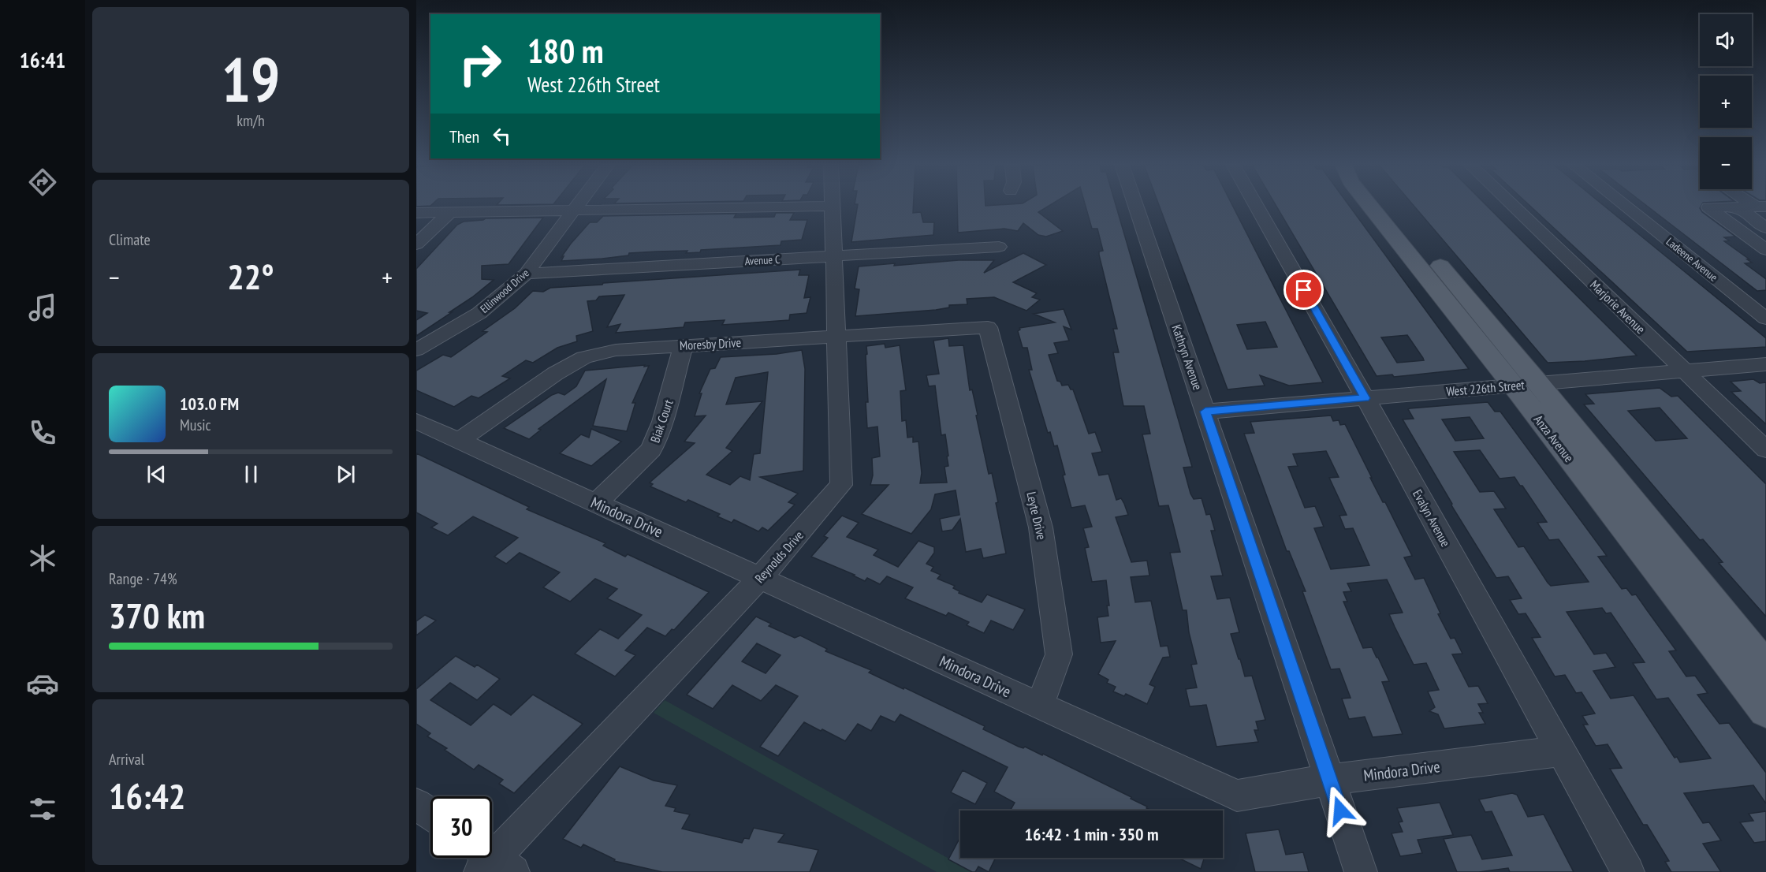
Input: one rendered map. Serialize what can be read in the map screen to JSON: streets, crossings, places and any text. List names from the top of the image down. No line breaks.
{"streets":{"main road":["Anza Avenue"],"street":["Ladeene Avenue","Avenue C","Ellinwood Drive","Marjorie Avenue","Moresby Drive","Kathryn Avenue","West 226th Street","Biak Court","Leyte Drive","Mindora Drive","Evalyn Avenue","Reynolds Drive"]},"crossings":[["Avenue C","Ellinwood Drive"],["Avenue C","Reynolds Drive"],["Marjorie Avenue","West 226th Street"],["Moresby Drive","Biak Court"],["Moresby Drive","Leyte Drive"],["Moresby Drive","Mindora Drive"],["Moresby Drive","Reynolds Drive"],["Kathryn Avenue","West 226th Street"],["Kathryn Avenue","Mindora Drive"],["West 226th Street","Anza Avenue"],["West 226th Street","Evalyn Avenue"],["Biak Court","Mindora Drive"],["Leyte Drive","Mindora Drive"],["Mindora Drive","Evalyn Avenue"],["Mindora Drive","Reynolds Drive"]],"page":{"tabs":"16:41","tile":[["19","km/h"],"Climate",["Range · 74%","370 km"],["Arrival","16:42"]],"map_buttons":["+","−"],"turn":["180 m","West 226th Street"],"then":"Then","heat":["−","22°","+"],"song":["103.0 FM","Music"],"limit":"30","trip":"16:42 · 1 min · 350 m"}}
